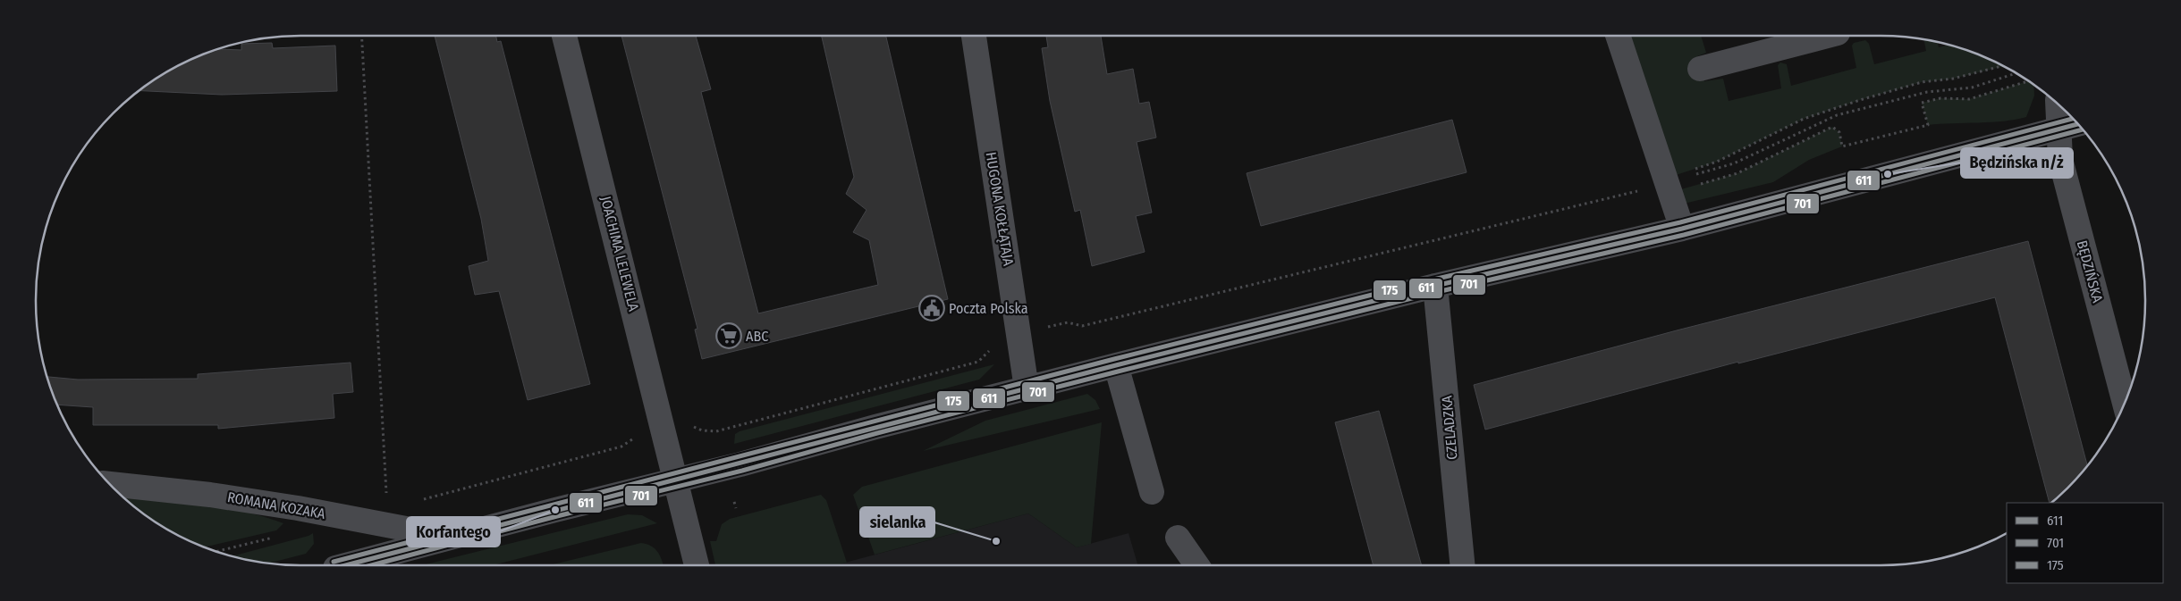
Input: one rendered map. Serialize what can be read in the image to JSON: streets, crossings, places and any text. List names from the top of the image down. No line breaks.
{"streets":{"street":["HUGONA KOŁŁĄTAJA","JOACHIMA LELEWELA","BĘDZIŃSKA","CZELADZKA","ROMANA KOZAKA"]},"places":{"other":["Będzińska n/ż","Korfantego","sielanka"],"public building":["Poczta Polska"],"supermarket":["ABC"]},"lines":["transit line 175","transit line 611","transit line 701"],"legend":["611","701","175"]}
